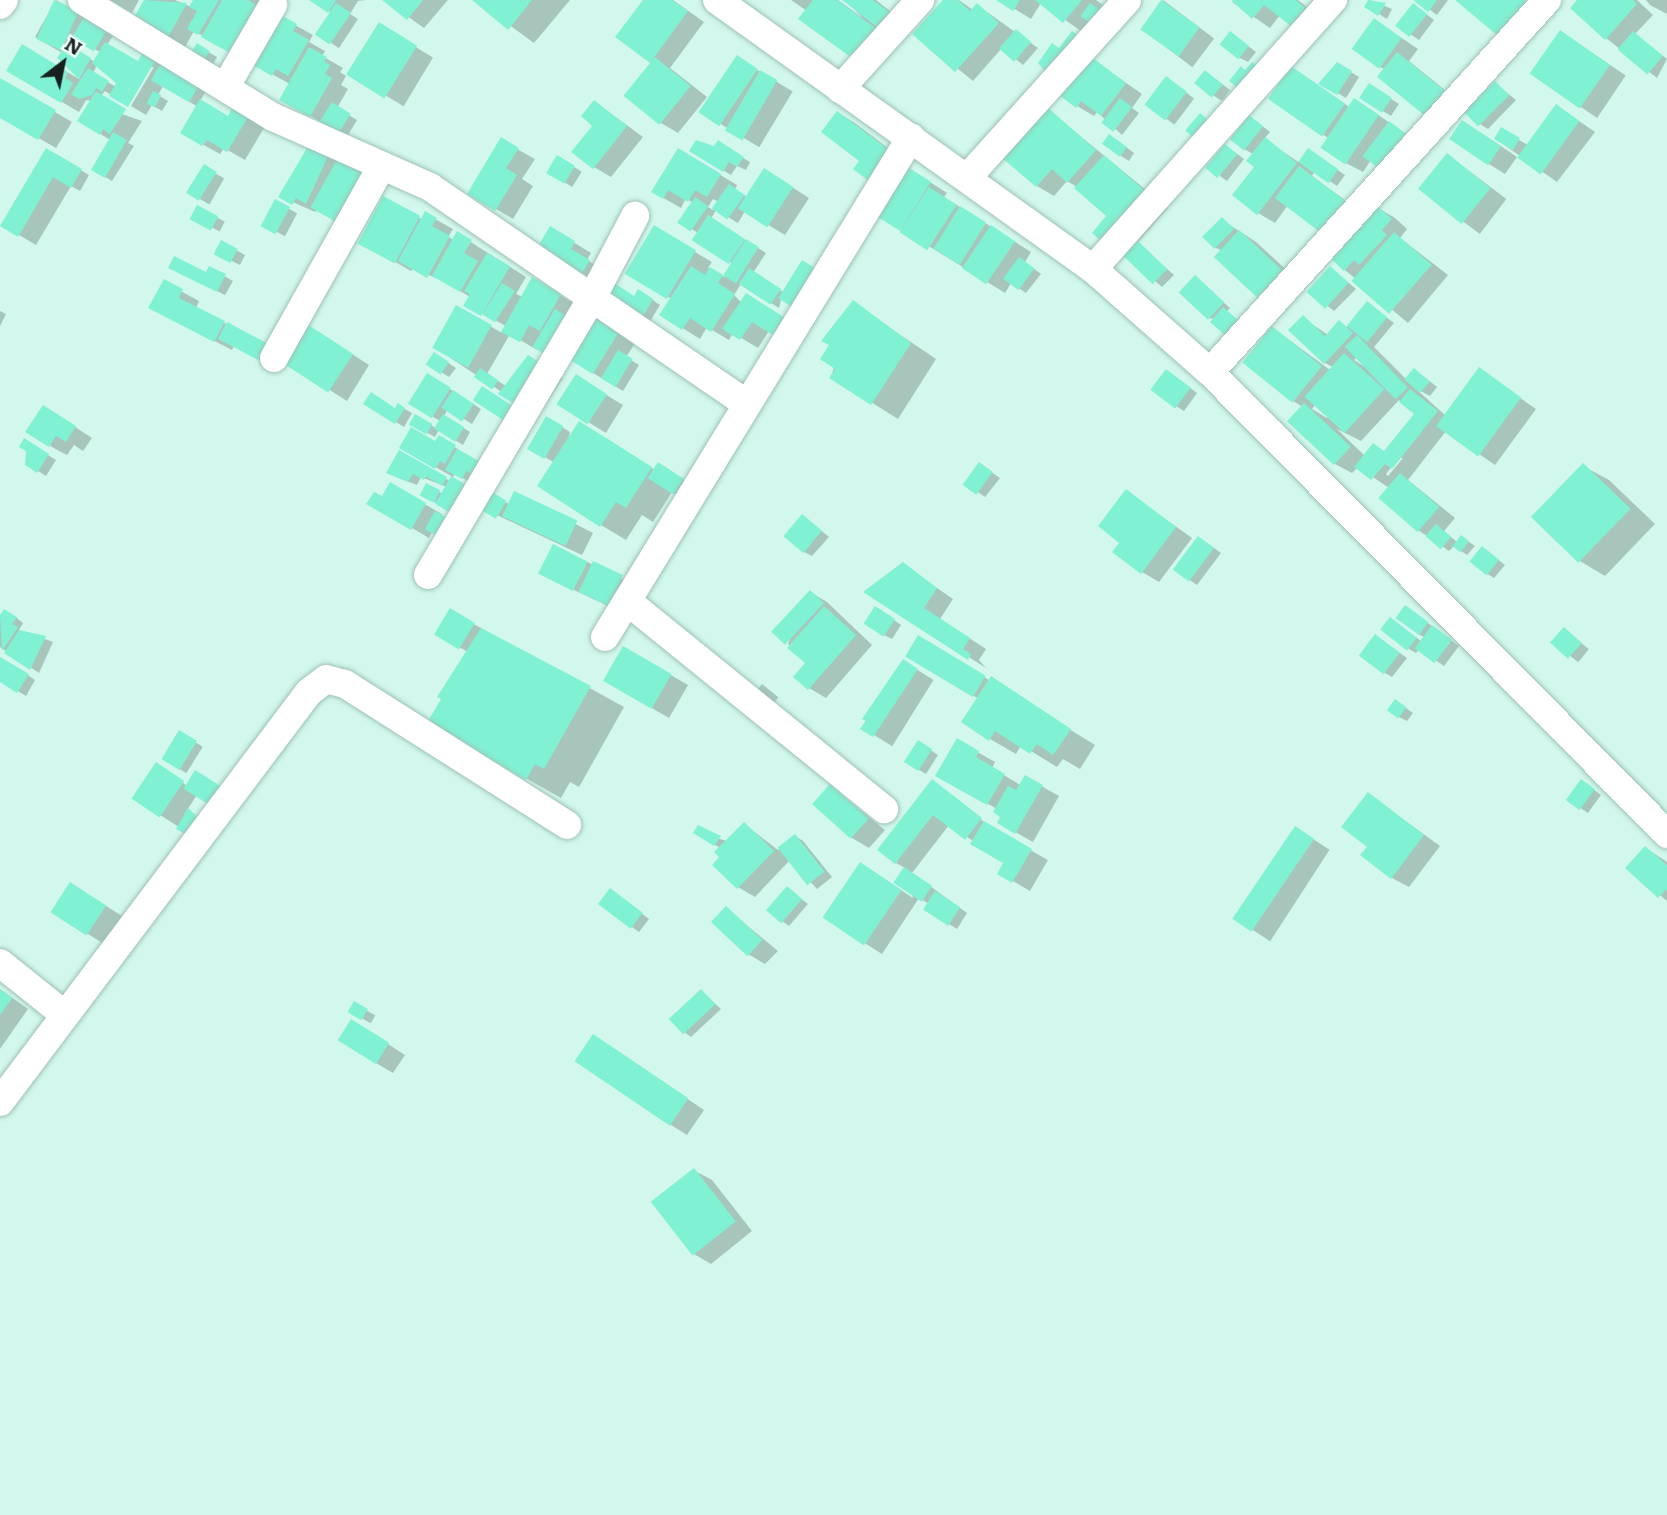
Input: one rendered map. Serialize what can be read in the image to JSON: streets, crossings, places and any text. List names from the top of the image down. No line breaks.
{"north":"top right"}
